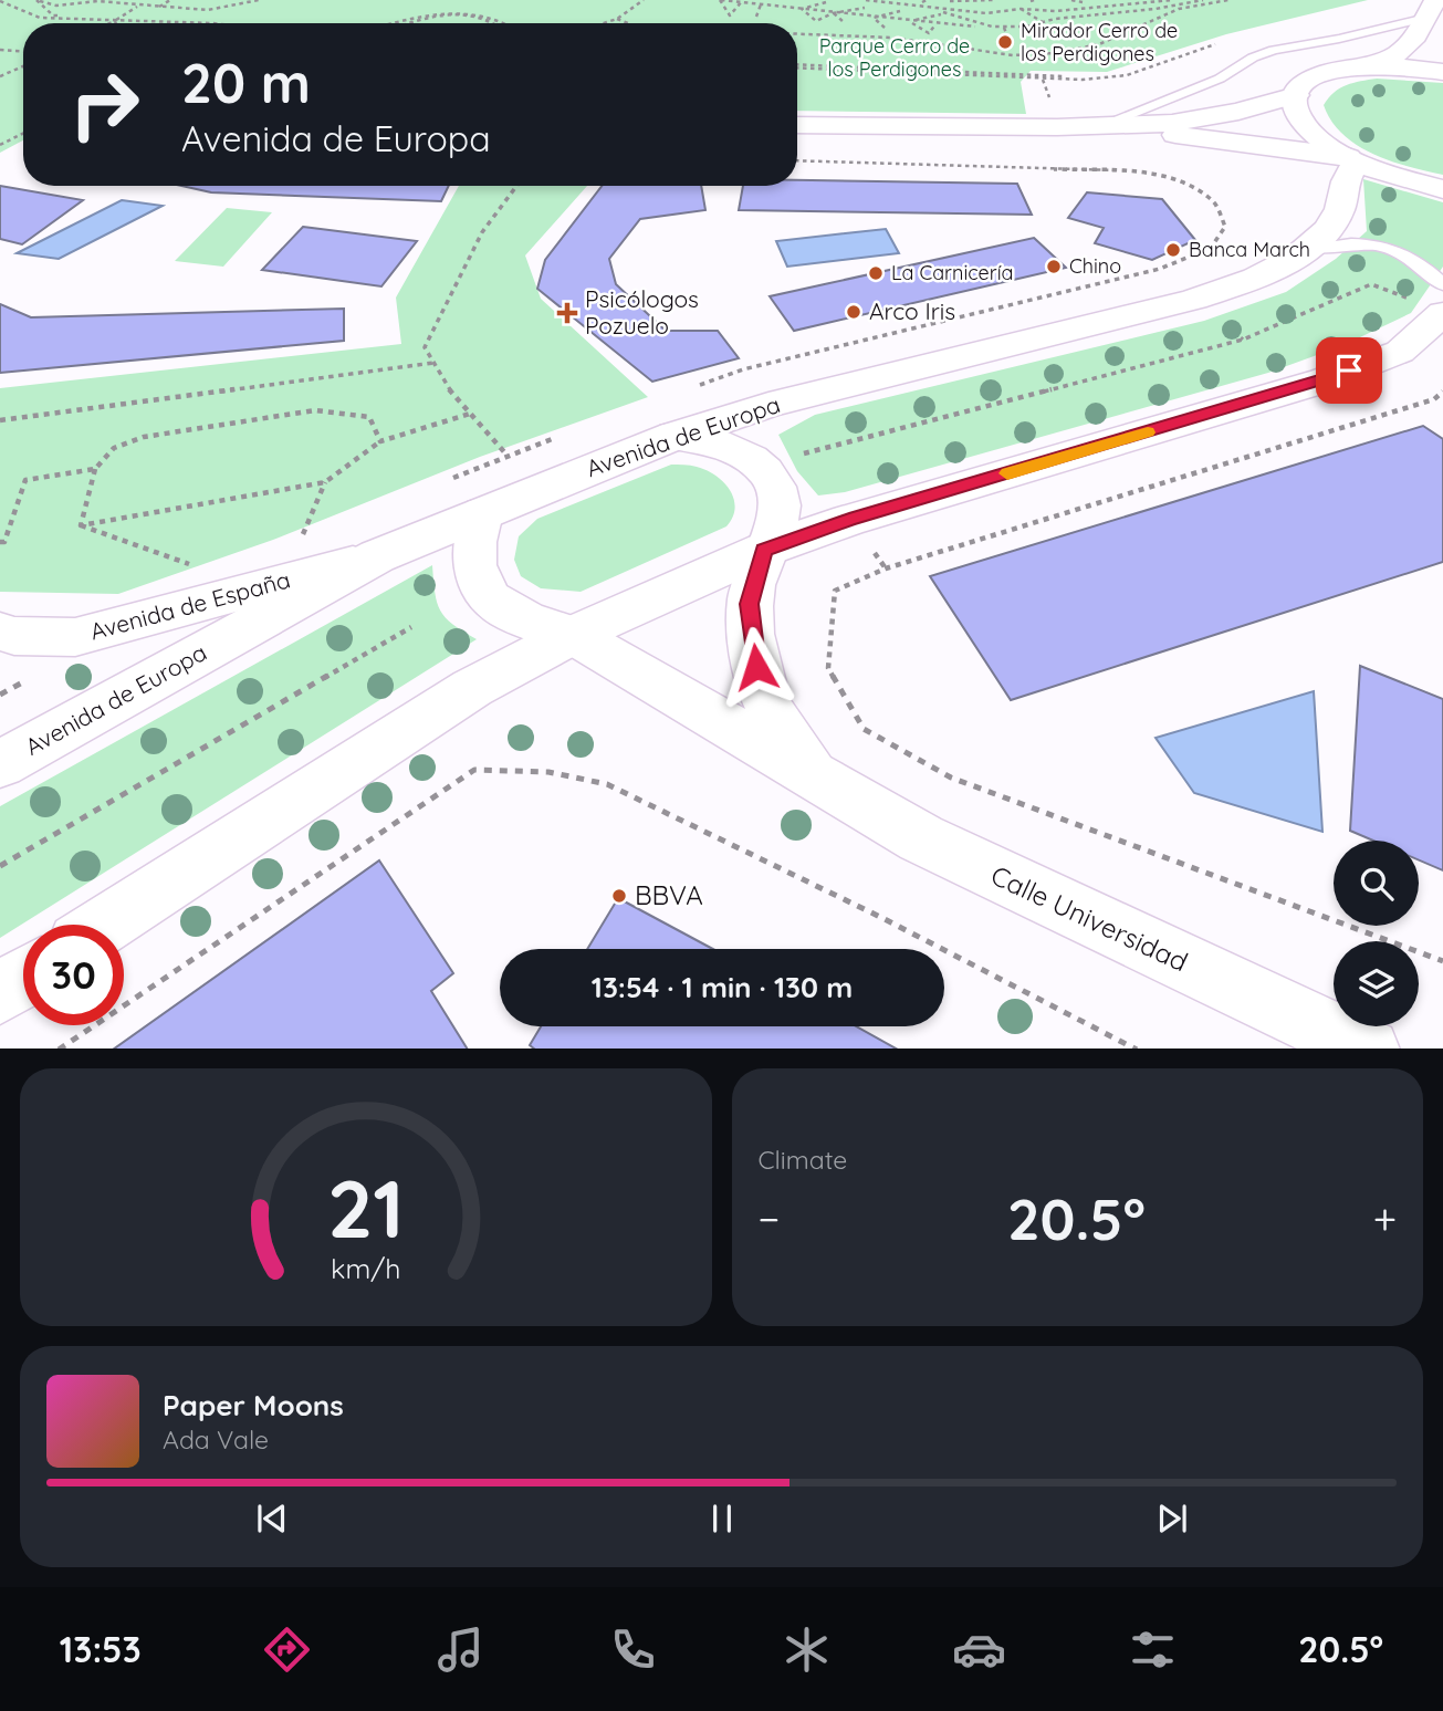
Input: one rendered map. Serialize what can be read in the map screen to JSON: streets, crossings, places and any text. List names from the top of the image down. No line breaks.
{"streets":{"street":["Avenida de Europa","Avenida de España","Calle Universidad"]},"crossings":[["Avenida de Europa","Avenida de España"],["Avenida de Europa","Calle Universidad"]],"parks":["Parque Cerro de los Perdigones"],"places":{"other":["Mirador Cerro de los Perdigones","Banca March","Chino","La Carnicería","Arco Iris","BBVA"],"health":["Psicólogos Pozuelo"]},"page":{"turn":["20 m","Avenida de Europa"],"limit":"30","trip":"13:54 · 1 min · 130 m","tile":"Climate","heat":["−","20.5°","+"],"song":["Paper Moons","Ada Vale"],"tabs":["13:53","20.5°"],"gauge":["21","km/h"]}}
